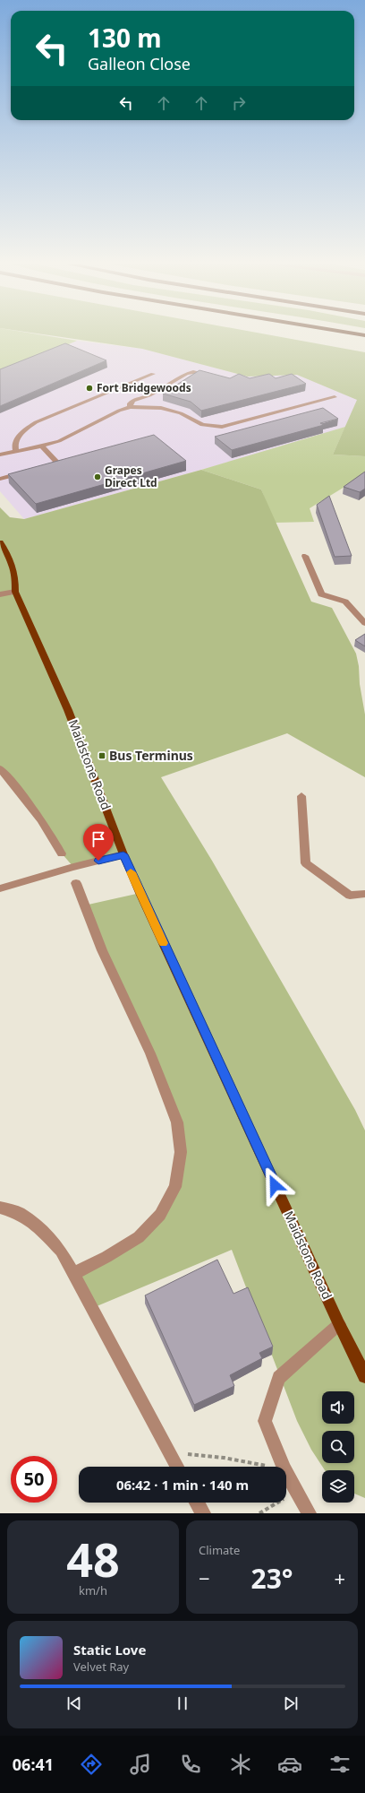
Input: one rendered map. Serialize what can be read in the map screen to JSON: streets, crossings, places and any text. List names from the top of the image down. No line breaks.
{"streets":{"main road":["Maidstone Road"]},"places":{"other":["Fort Bridgewoods","Grapes Direct Ltd"],"transit":["Bus Terminus"]},"page":{"turn":["130 m","Galleon Close"],"limit":"50","trip":"06:42 · 1 min · 140 m","tile":[["48","km/h"],"Climate"],"heat":["−","23°","+"],"song":["Static Love","Velvet Ray"],"tabs":"06:41"}}
